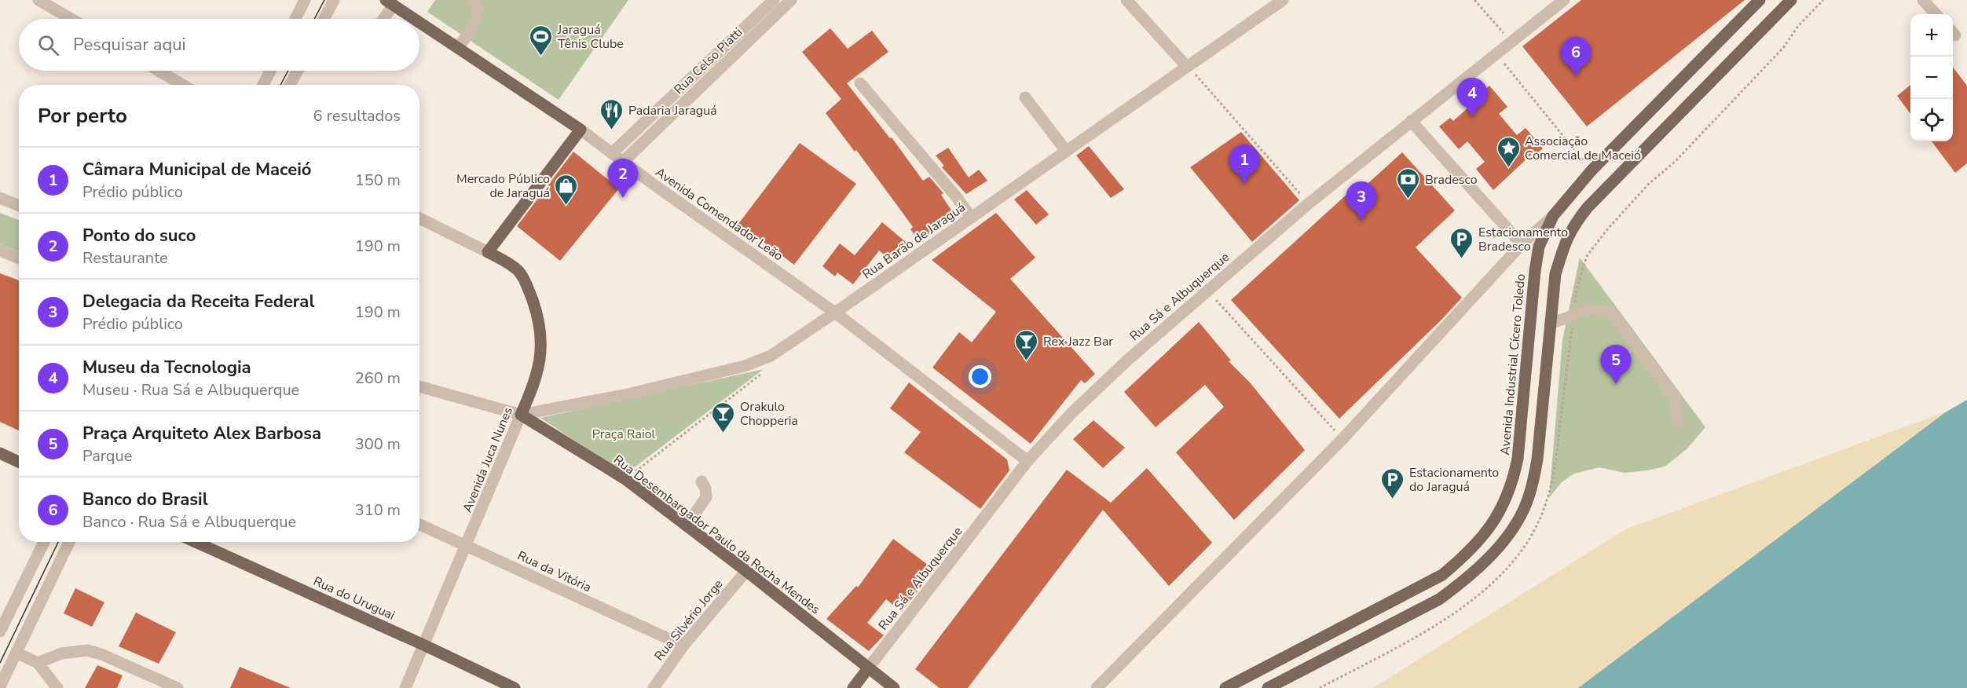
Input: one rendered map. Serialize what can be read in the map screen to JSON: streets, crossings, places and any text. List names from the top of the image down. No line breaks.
{"streets":{"main road":["Avenida Comendador Leão","Avenida Industrial Cícero Toledo","Avenida Juca Nunes","Rua Desembargador Paulo da Rocha Mendes","Rua do Uruguai"],"street":["Rua Celso Piatti","Rua Barão de Jaraguá","Rua Sá e Albuquerque","Rua da Vitória","Rua Silvério Jorge"]},"crossings":[["Rua Celso Piatti","Avenida Comendador Leão"],["Avenida Comendador Leão","Rua Barão de Jaraguá"],["Avenida Comendador Leão","Rua Sá e Albuquerque"],["Rua Barão de Jaraguá","Avenida Juca Nunes"],["Rua Barão de Jaraguá","Rua Desembargador Paulo da Rocha Mendes"],["Rua Sá e Albuquerque","Rua Desembargador Paulo da Rocha Mendes"],["Avenida Juca Nunes","Rua Desembargador Paulo da Rocha Mendes"],["Avenida Juca Nunes","Rua da Vitória"],["Avenida Juca Nunes","Rua do Uruguai"],["Rua Desembargador Paulo da Rocha Mendes","Rua Silvério Jorge"],["Rua da Vitória","Rua Silvério Jorge"]],"parks":["Praça Raiol"],"places":{"sports":["Jaraguá Tênis Clube"],"restaurant":["Padaria Jaraguá"],"place":["Associação Comercial de Maceió"],"bank":["Bradesco"],"shop":["Mercado Público de Jaraguá"],"parking":["Estacionamento Bradesco","Estacionamento do Jaraguá"],"bar":["Rex Jazz Bar","Orakulo Chopperia"]},"page":{"map_buttons":["+","−"],"search":"Pesquisar aqui","pins":["6","4","1","2","3","5"],"heading":["Por perto","6 resultados"],"list":[{"mark":"1","name":"Câmara Municipal de Maceió","note":"Prédio público","value":"150 m"},{"mark":"2","name":"Ponto do suco","note":"Restaurante","value":"190 m"},{"mark":"3","name":"Delegacia da Receita Federal","note":"Prédio público","value":"190 m"},{"mark":"4","name":"Museu da Tecnologia","note":"Museu · Rua Sá e Albuquerque","value":"260 m"},{"mark":"5","name":"Praça Arquiteto Alex Barbosa","note":"Parque","value":"300 m"},{"mark":"6","name":"Banco do Brasil","note":"Banco · Rua Sá e Albuquerque","value":"310 m"}]}}
